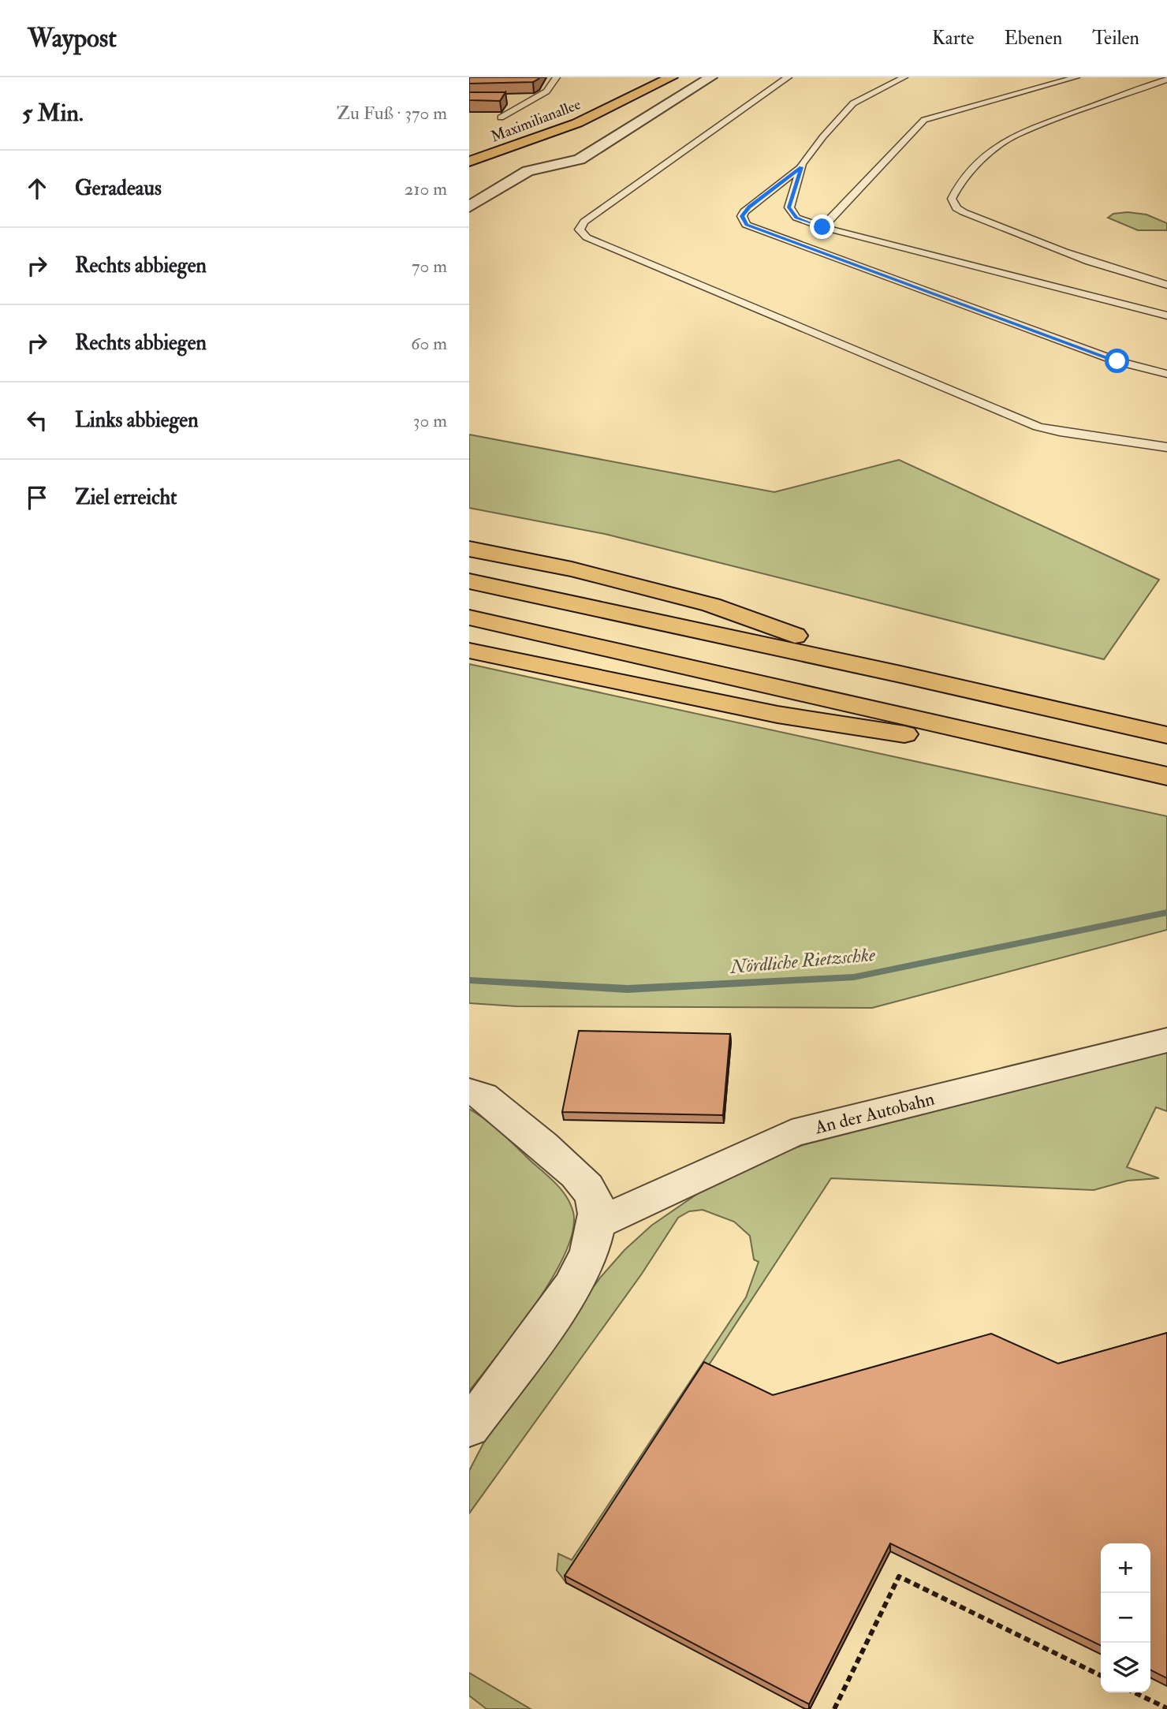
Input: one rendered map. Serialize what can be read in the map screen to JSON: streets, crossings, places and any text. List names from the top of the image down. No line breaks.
{"streets":{"highway":["Maximilianallee"],"street":["An der Autobahn"]},"water":["Nördliche Rietzschke"],"page":{"header":"Waypost","nav":["Karte","Ebenen","Teilen"],"heading":["5 Min.","Zu Fuß · 370 m"],"list":[["Geradeaus","210 m"],["Rechts abbiegen","70 m"],["Rechts abbiegen","60 m"],["Links abbiegen","30 m"],"Ziel erreicht"],"map_buttons":["+","−"]}}
